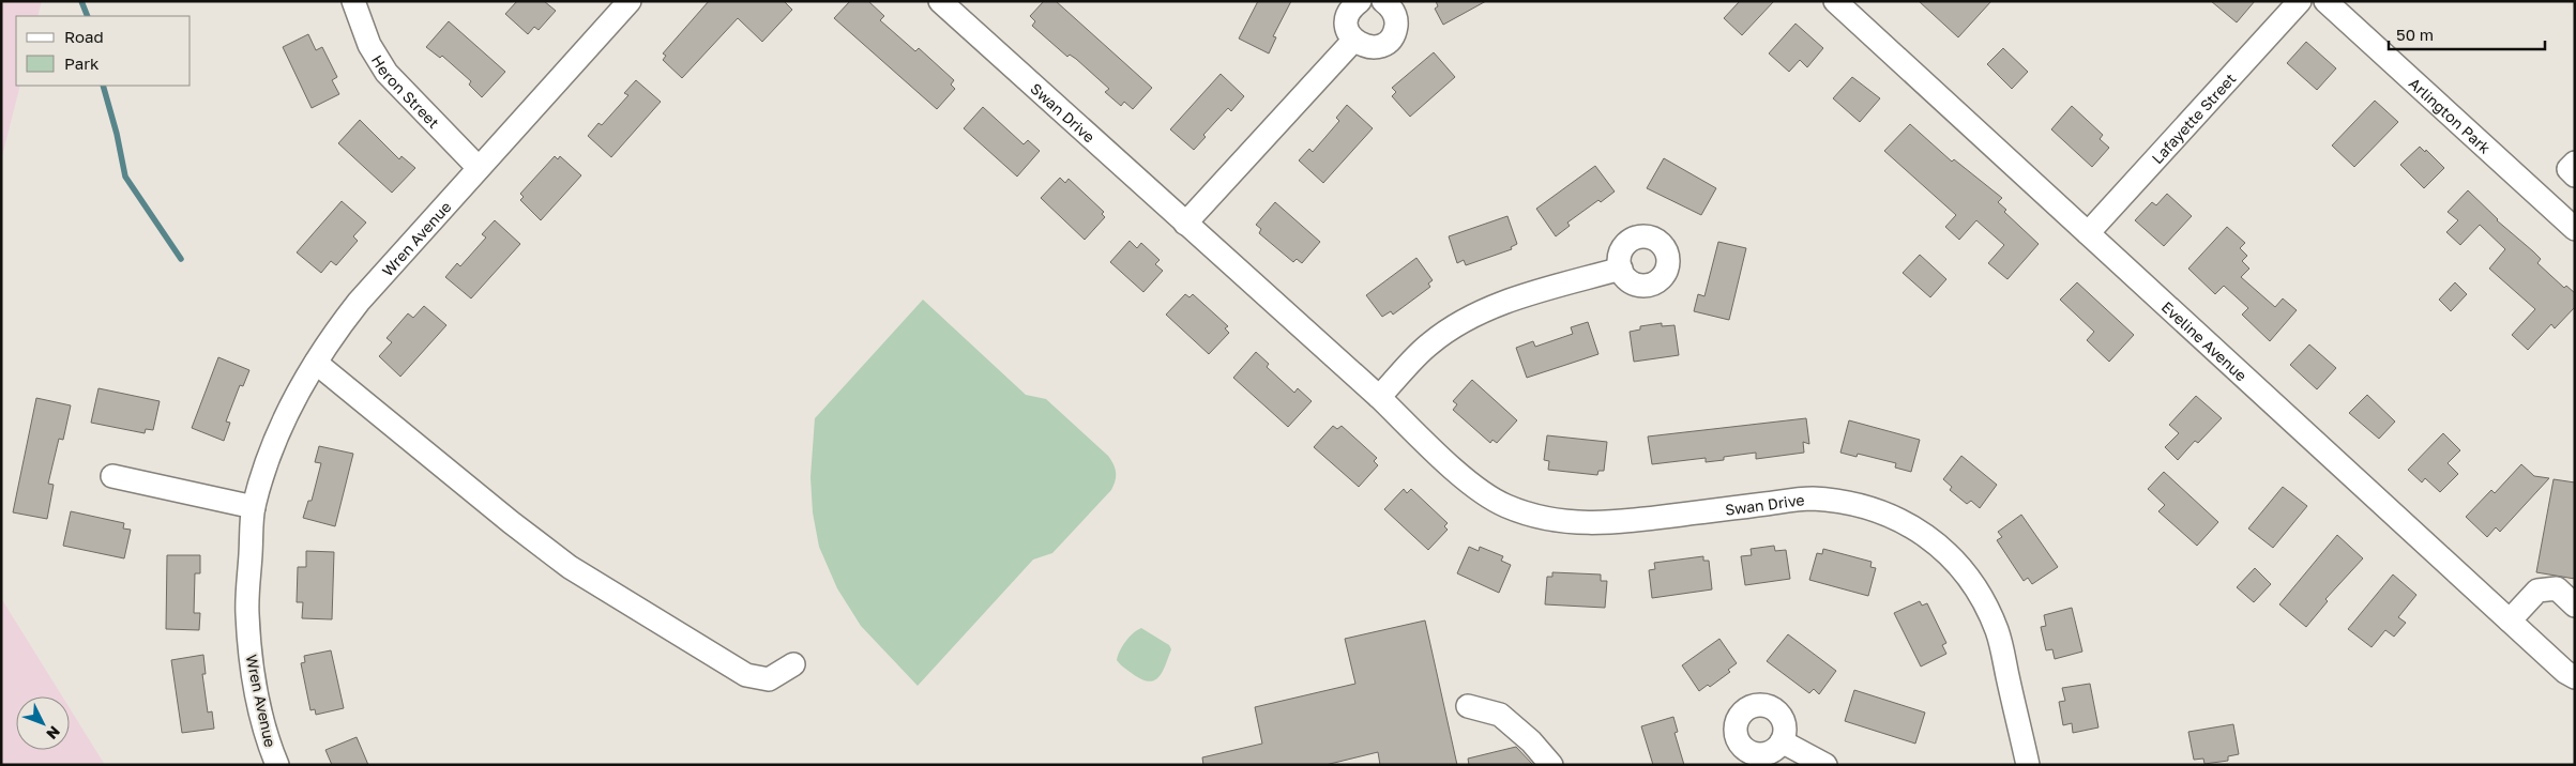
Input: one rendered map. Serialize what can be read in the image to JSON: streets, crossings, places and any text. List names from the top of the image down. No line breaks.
{"streets":{"street":["Heron Street","Swan Drive","Arlington Park","Lafayette Street","Wren Avenue","Eveline Avenue"]},"crossings":[["Heron Street","Wren Avenue"],["Lafayette Street","Eveline Avenue"]],"legend":["Road","Park"],"scale_bar":"50 m","north":"bottom right"}
